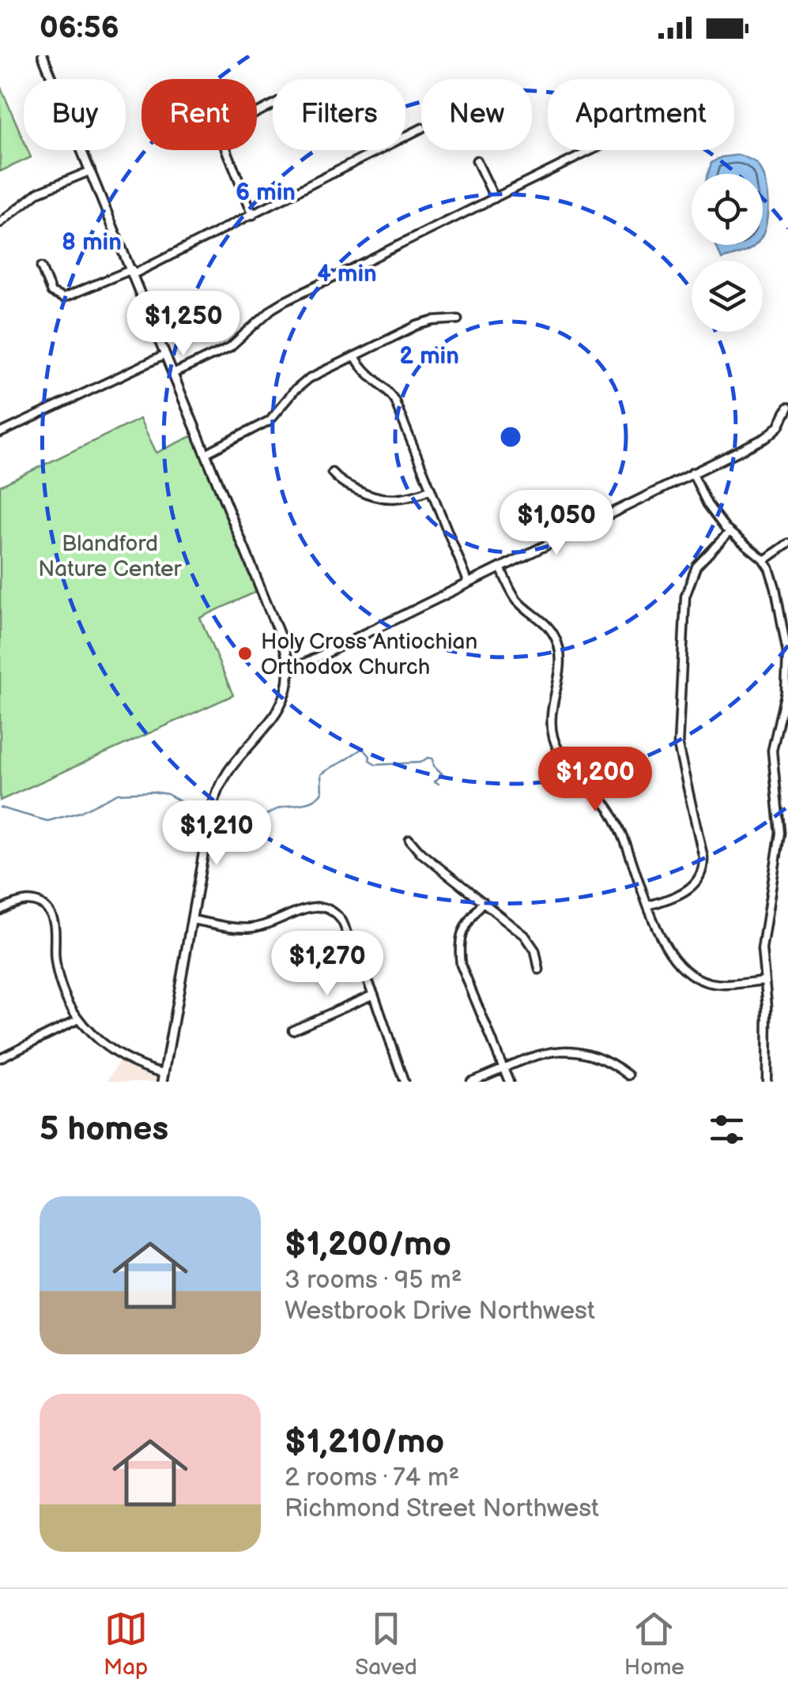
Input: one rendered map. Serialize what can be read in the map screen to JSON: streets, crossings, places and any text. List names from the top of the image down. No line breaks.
{"parks":["Blandford Nature Center"],"places":["Holy Cross Antiochian Orthodox Church"],"page":{"status":"06:56","chip":["Buy","Rent","Filters","New","Apartment"],"price":["$1,250","$1,050","$1,200","$1,210","$1,270"],"heading":"5 homes","list":[{"name":"$1,200/mo","note":"3 rooms · 95 m² · Westbrook Drive Northwest"},{"name":"$1,210/mo","note":"2 rooms · 74 m² · Richmond Street Northwest"}],"tabs":["Map","Saved","Home"]},"rings":["6 min","8 min","4 min","2 min"]}
